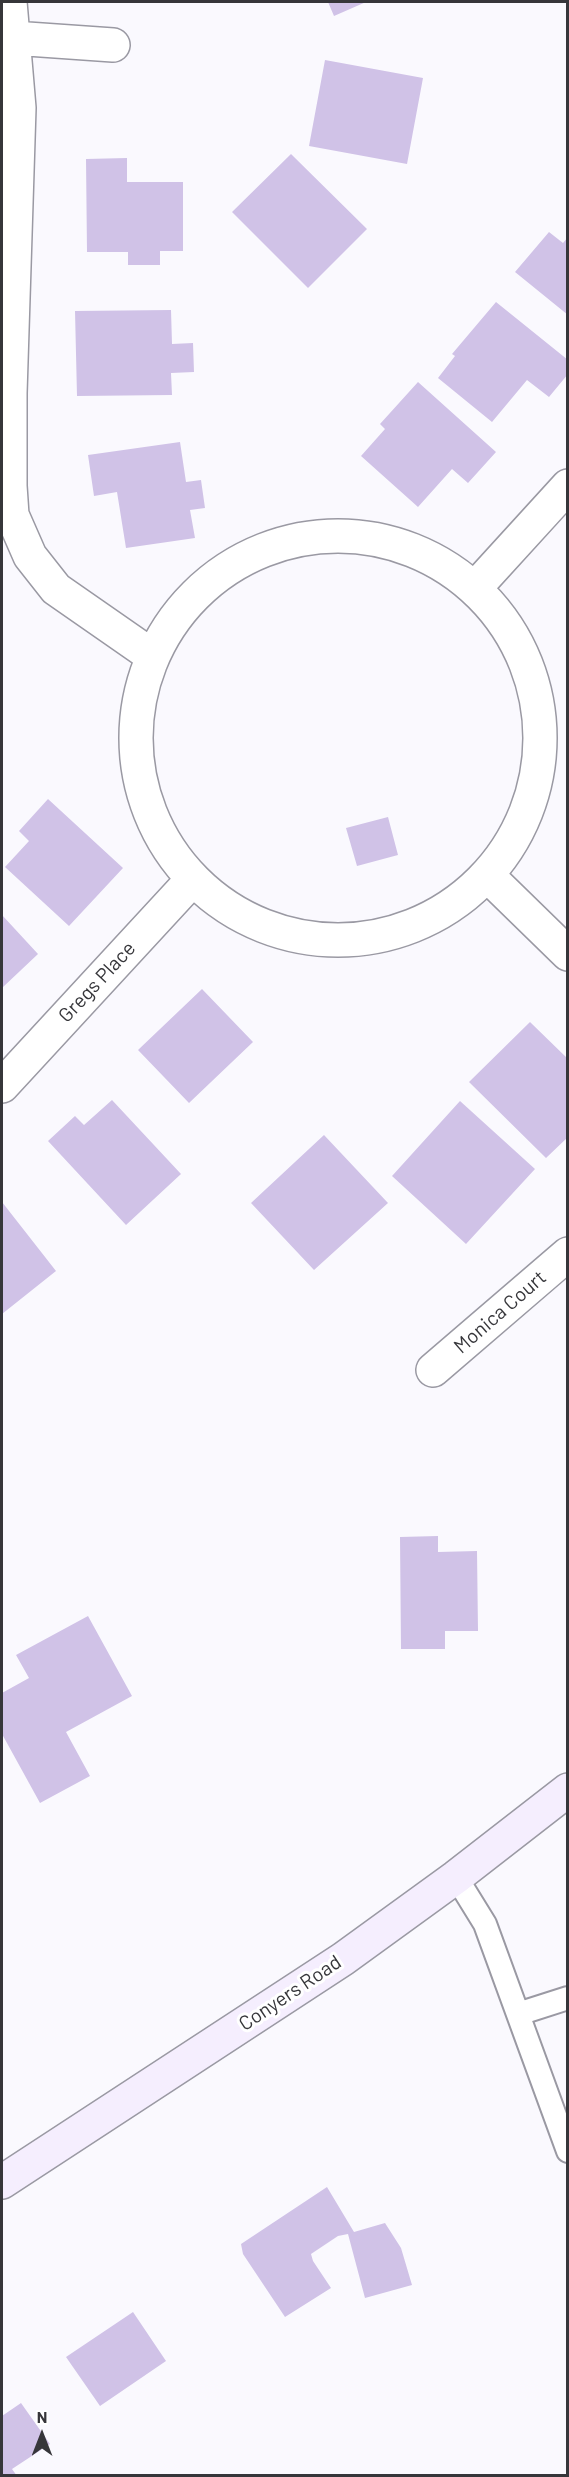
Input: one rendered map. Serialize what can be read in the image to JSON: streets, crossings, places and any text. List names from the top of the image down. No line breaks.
{"streets":{"main road":["Conyers Road"],"street":["Gregs Place","Monica Court"]},"north":"top"}
